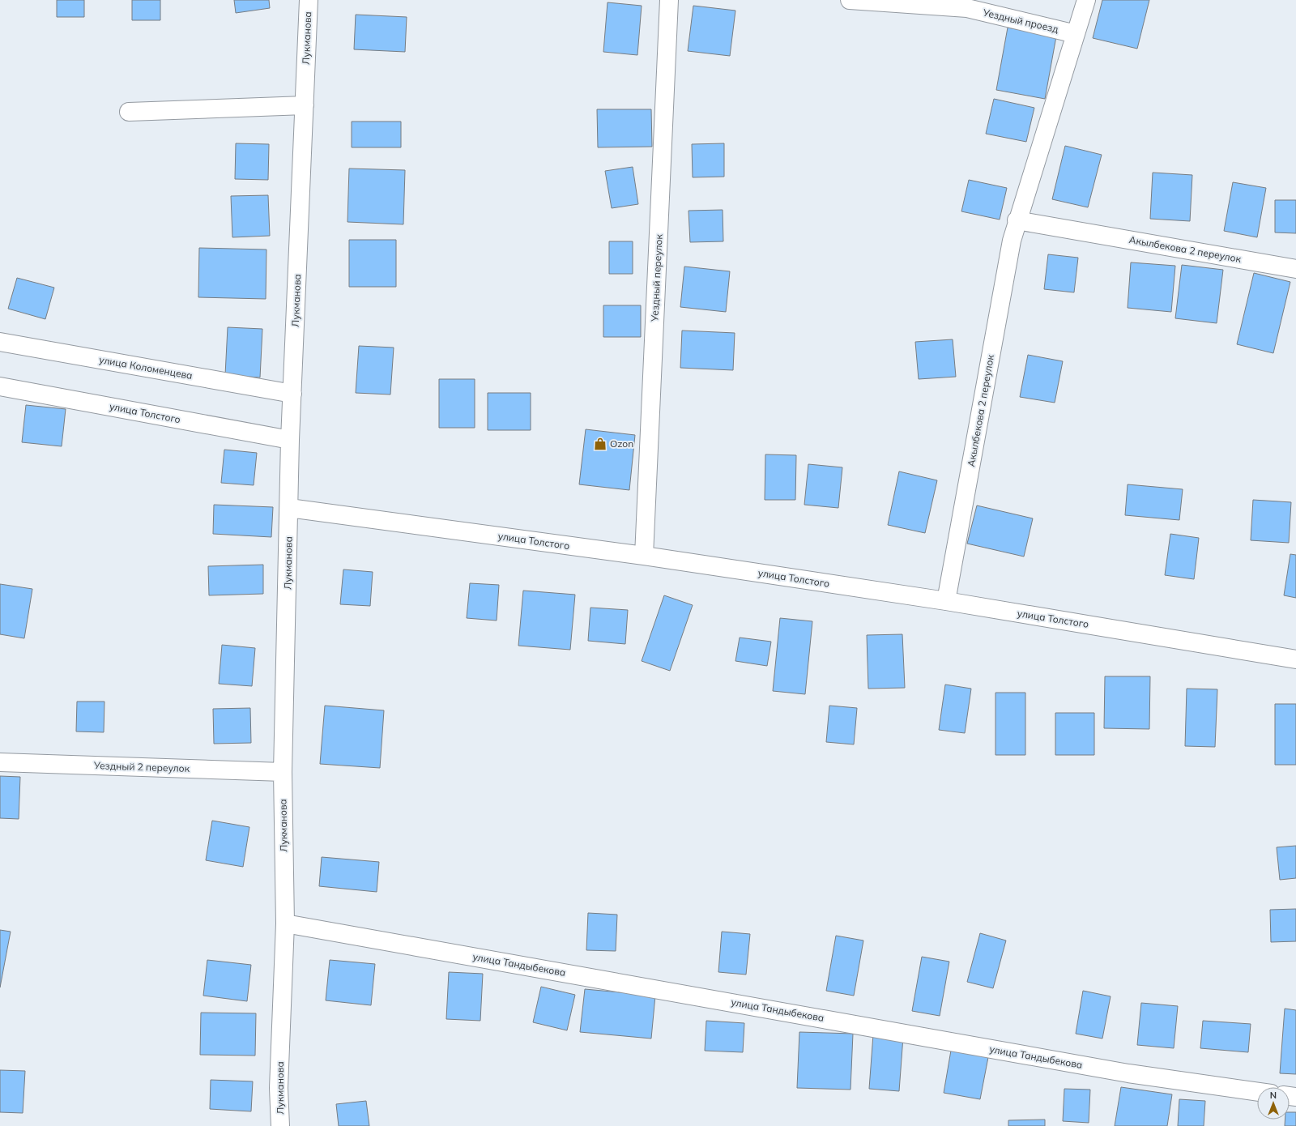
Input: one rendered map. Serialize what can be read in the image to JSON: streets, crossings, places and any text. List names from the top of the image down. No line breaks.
{"streets":{"street":["Уездный проезд","Лукманова","Акылбекова 2 переулок","Уездный переулок","улица Коломенцева","улица Толстого","Уездный 2 переулок","улица Тандыбекова"]},"crossings":[["Уездный проезд","Акылбекова 2 переулок"],["Лукманова","улица Коломенцева"],["Лукманова","улица Толстого"],["Лукманова","Уездный 2 переулок"],["Лукманова","улица Тандыбекова"],["Акылбекова 2 переулок","улица Толстого"],["Уездный переулок","улица Толстого"]],"places":{"shop":["Ozon"]},"north":"top"}
